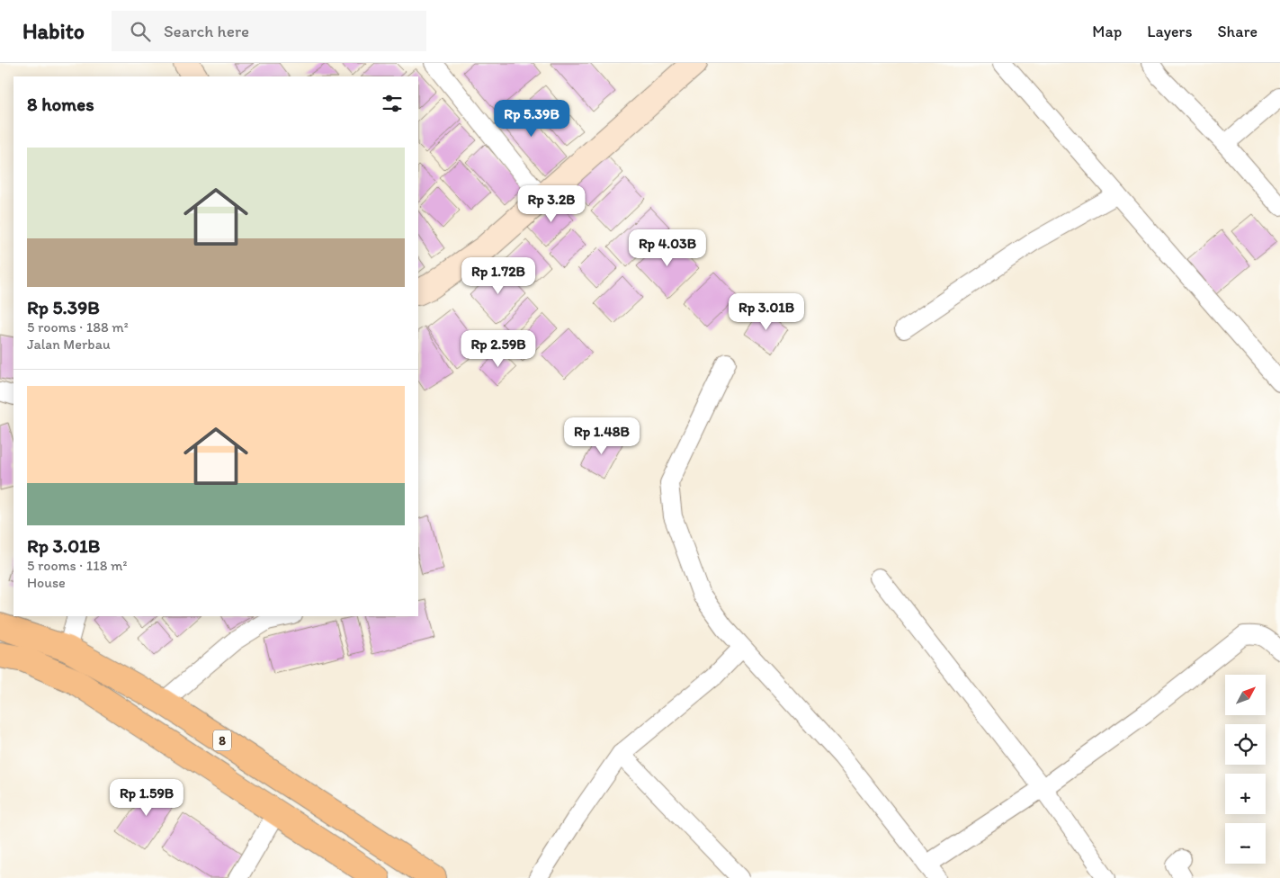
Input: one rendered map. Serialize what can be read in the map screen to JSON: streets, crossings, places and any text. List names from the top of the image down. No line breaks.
{"streets":{"highway":["8"]},"north":"top right","page":{"header":"Habito","search":"Search here","nav":["Map","Layers","Share"],"heading":"8 homes","price":["Rp 5.39B","Rp 3.2B","Rp 4.03B","Rp 1.72B","Rp 3.01B","Rp 2.59B","Rp 1.48B","Rp 1.59B"],"list":[{"name":"Rp 5.39B","note":"5 rooms · 188 m² · Jalan Merbau"},{"name":"Rp 3.01B","note":"5 rooms · 118 m² · House"}],"map_buttons":["+","−"]}}
